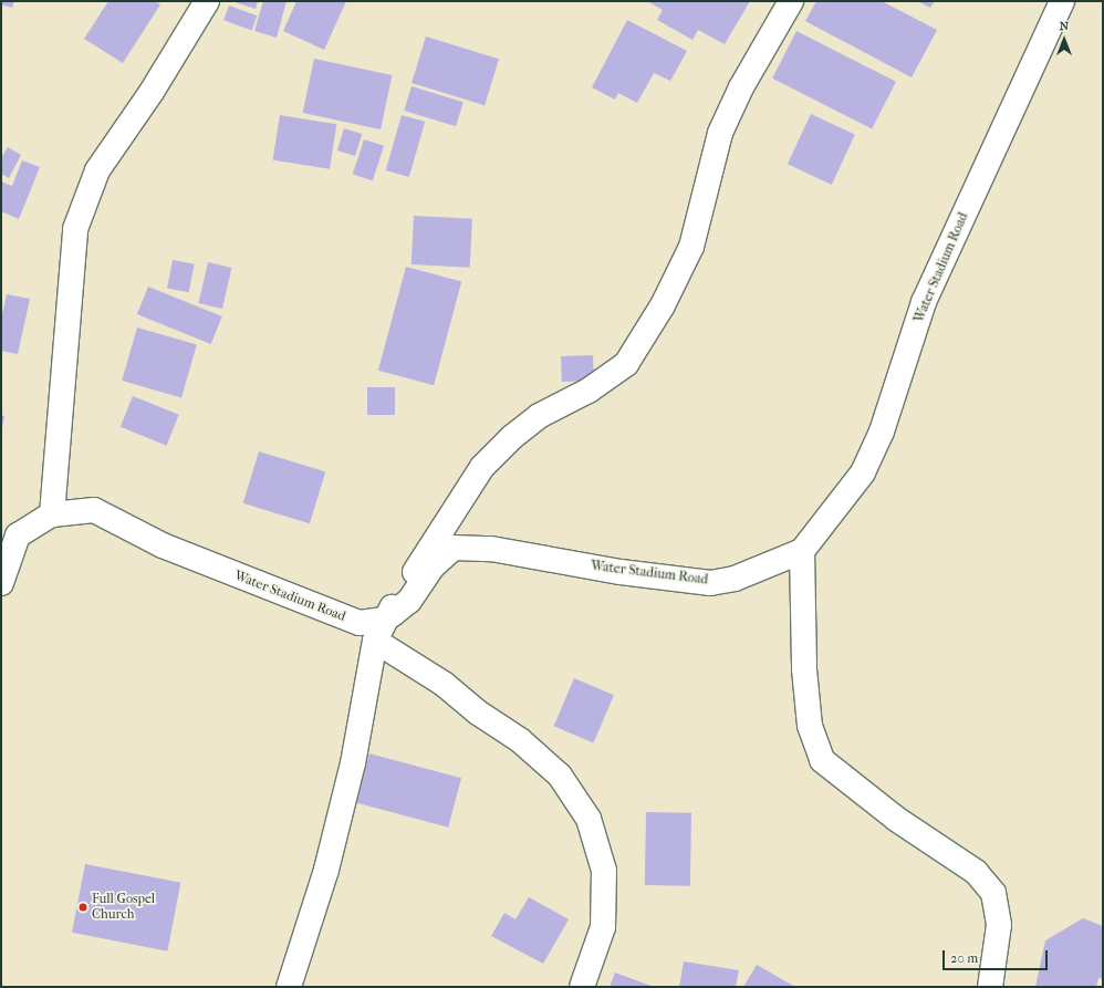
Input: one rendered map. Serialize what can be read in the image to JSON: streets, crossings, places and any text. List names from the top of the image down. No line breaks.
{"streets":{"street":["Water Stadium Road"]},"places":["Full Gospel Church"],"scale_bar":"20 m","north":"top"}
